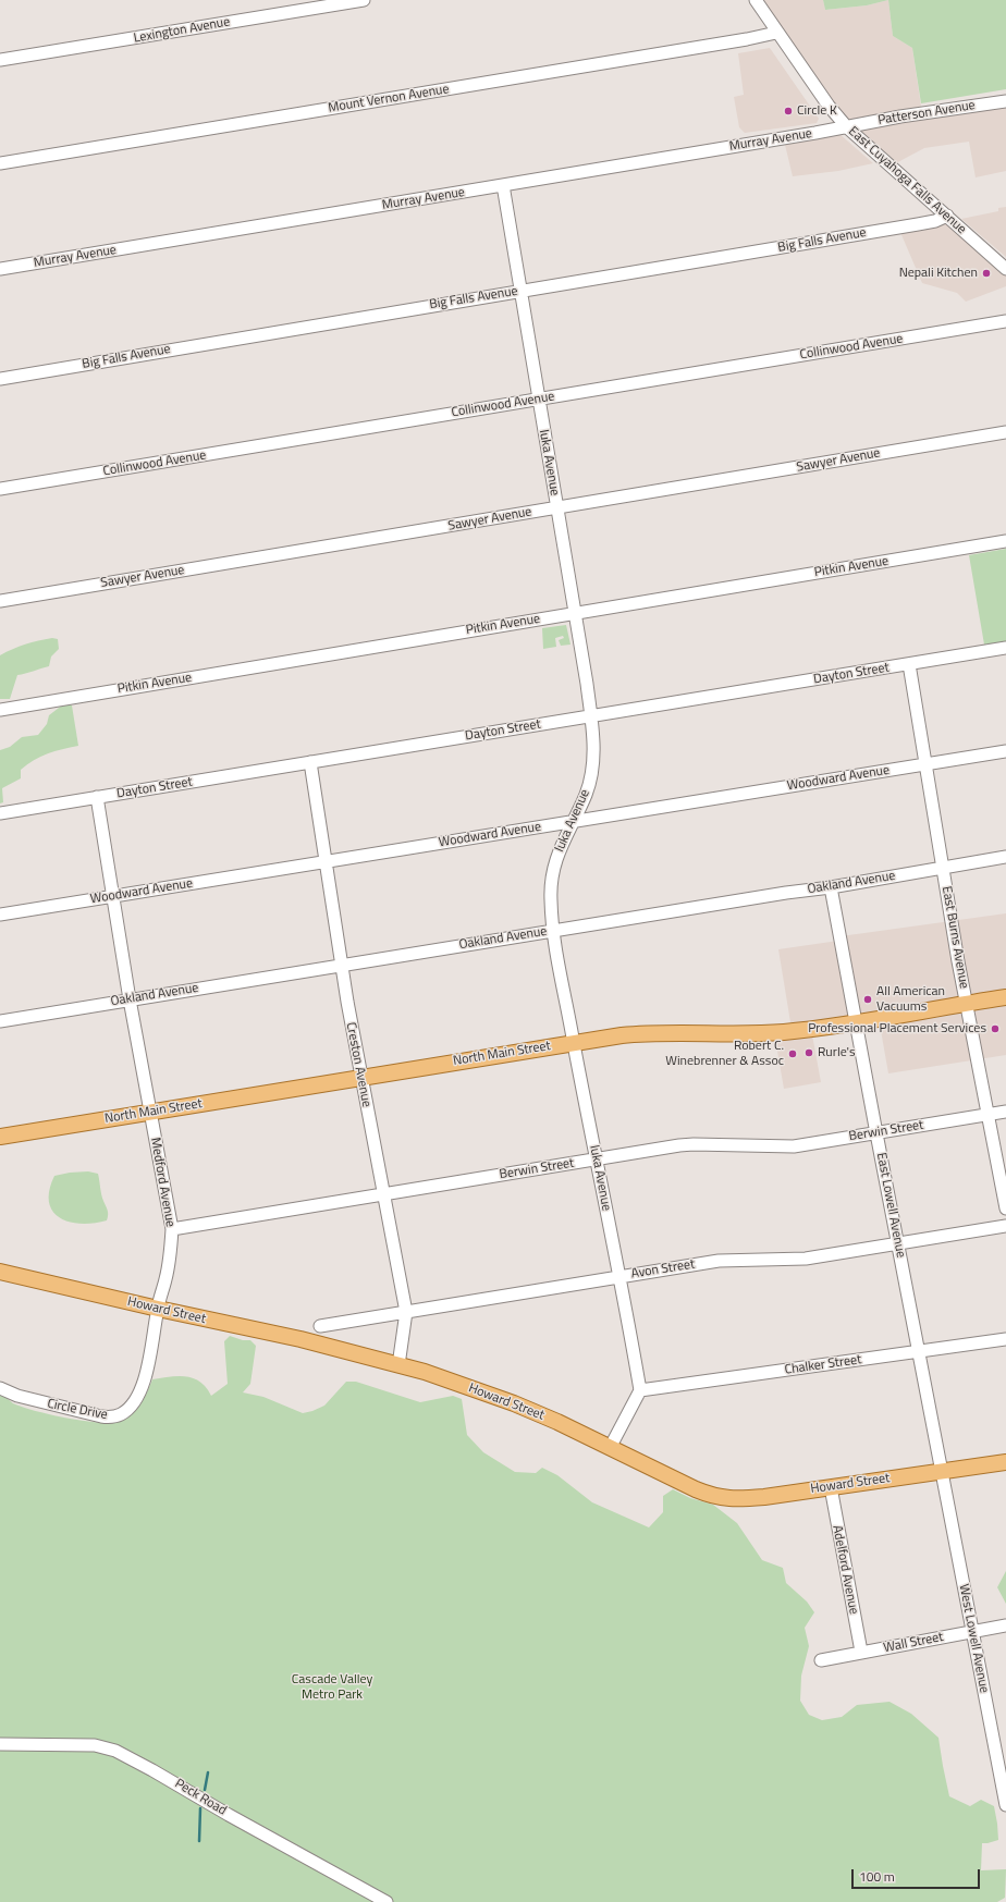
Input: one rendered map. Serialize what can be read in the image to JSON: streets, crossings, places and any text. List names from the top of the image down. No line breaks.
{"streets":{"main road":["North Main Street","Howard Street"],"street":["Lexington Avenue","Mount Vernon Avenue","Patterson Avenue","Murray Avenue","East Cuyahoga Falls Avenue","Big Falls Avenue","Collinwood Avenue","Sawyer Avenue","Iuka Avenue","Pitkin Avenue","Dayton Street","Woodward Avenue","Oakland Avenue","East Burns Avenue","Creston Avenue","Berwin Street","Medford Avenue","East Lowell Avenue","Avon Street","Chalker Street","Circle Drive","Adelford Avenue","West Lowell Avenue","Wall Street","Peck Road"]},"crossings":[["Mount Vernon Avenue","East Cuyahoga Falls Avenue"],["Patterson Avenue","Murray Avenue"],["Patterson Avenue","East Cuyahoga Falls Avenue"],["Murray Avenue","East Cuyahoga Falls Avenue"],["Murray Avenue","Iuka Avenue"],["East Cuyahoga Falls Avenue","Big Falls Avenue"],["Big Falls Avenue","Iuka Avenue"],["Collinwood Avenue","Iuka Avenue"],["Sawyer Avenue","Iuka Avenue"],["Iuka Avenue","Pitkin Avenue"],["Iuka Avenue","Dayton Street"],["Iuka Avenue","Woodward Avenue"],["Iuka Avenue","Oakland Avenue"],["Iuka Avenue","North Main Street"],["Iuka Avenue","Berwin Street"],["Iuka Avenue","Avon Street"],["Iuka Avenue","Chalker Street"],["Dayton Street","East Burns Avenue"],["Dayton Street","Creston Avenue"],["Dayton Street","Medford Avenue"],["Woodward Avenue","East Burns Avenue"],["Woodward Avenue","Creston Avenue"],["Woodward Avenue","Medford Avenue"],["Oakland Avenue","East Burns Avenue"],["Oakland Avenue","Creston Avenue"],["Oakland Avenue","Medford Avenue"],["Oakland Avenue","East Lowell Avenue"],["East Burns Avenue","North Main Street"],["East Burns Avenue","Berwin Street"],["North Main Street","Creston Avenue"],["North Main Street","Medford Avenue"],["North Main Street","East Lowell Avenue"],["Creston Avenue","Berwin Street"],["Creston Avenue","Avon Street"],["Creston Avenue","Howard Street"],["Berwin Street","Medford Avenue"],["Berwin Street","East Lowell Avenue"],["Medford Avenue","Howard Street"],["Medford Avenue","Circle Drive"],["East Lowell Avenue","Avon Street"],["East Lowell Avenue","Howard Street"],["East Lowell Avenue","Chalker Street"],["East Lowell Avenue","West Lowell Avenue"],["Howard Street","Circle Drive"],["Howard Street","Adelford Avenue"],["Howard Street","West Lowell Avenue"],["Adelford Avenue","Wall Street"],["West Lowell Avenue","Wall Street"]],"parks":["Cascade Valley Metro Park"],"places":["Circle K","Nepali Kitchen","All American Vacuums","Professional Placement Services","Rurle's","Robert C. Winebrenner & Assoc"],"scale_bar":"100 m"}
